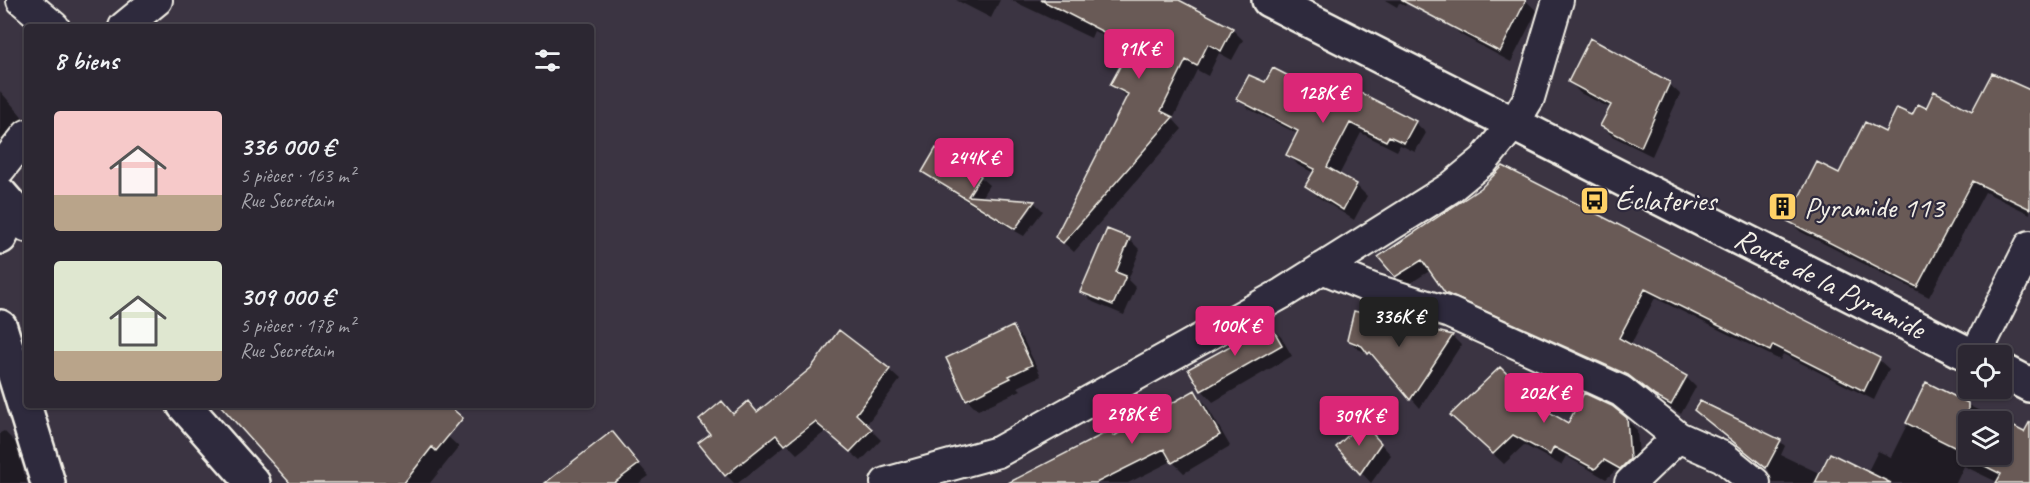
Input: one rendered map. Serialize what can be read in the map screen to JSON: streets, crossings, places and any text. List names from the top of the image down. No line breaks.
{"streets":{"main road":["Route de la Pyramide"]},"places":{"bus stop":["Éclateries"],"building":["Pyramide 113"]},"page":{"heading":"8 biens","price":["91K €","128K €","244K €","336K €","100K €","202K €","298K €","309K €"],"list":[{"name":"336 000 €","note":"5 pièces · 163 m² · Rue Secrétain"},{"name":"309 000 €","note":"5 pièces · 178 m² · Rue Secrétain"}]}}
